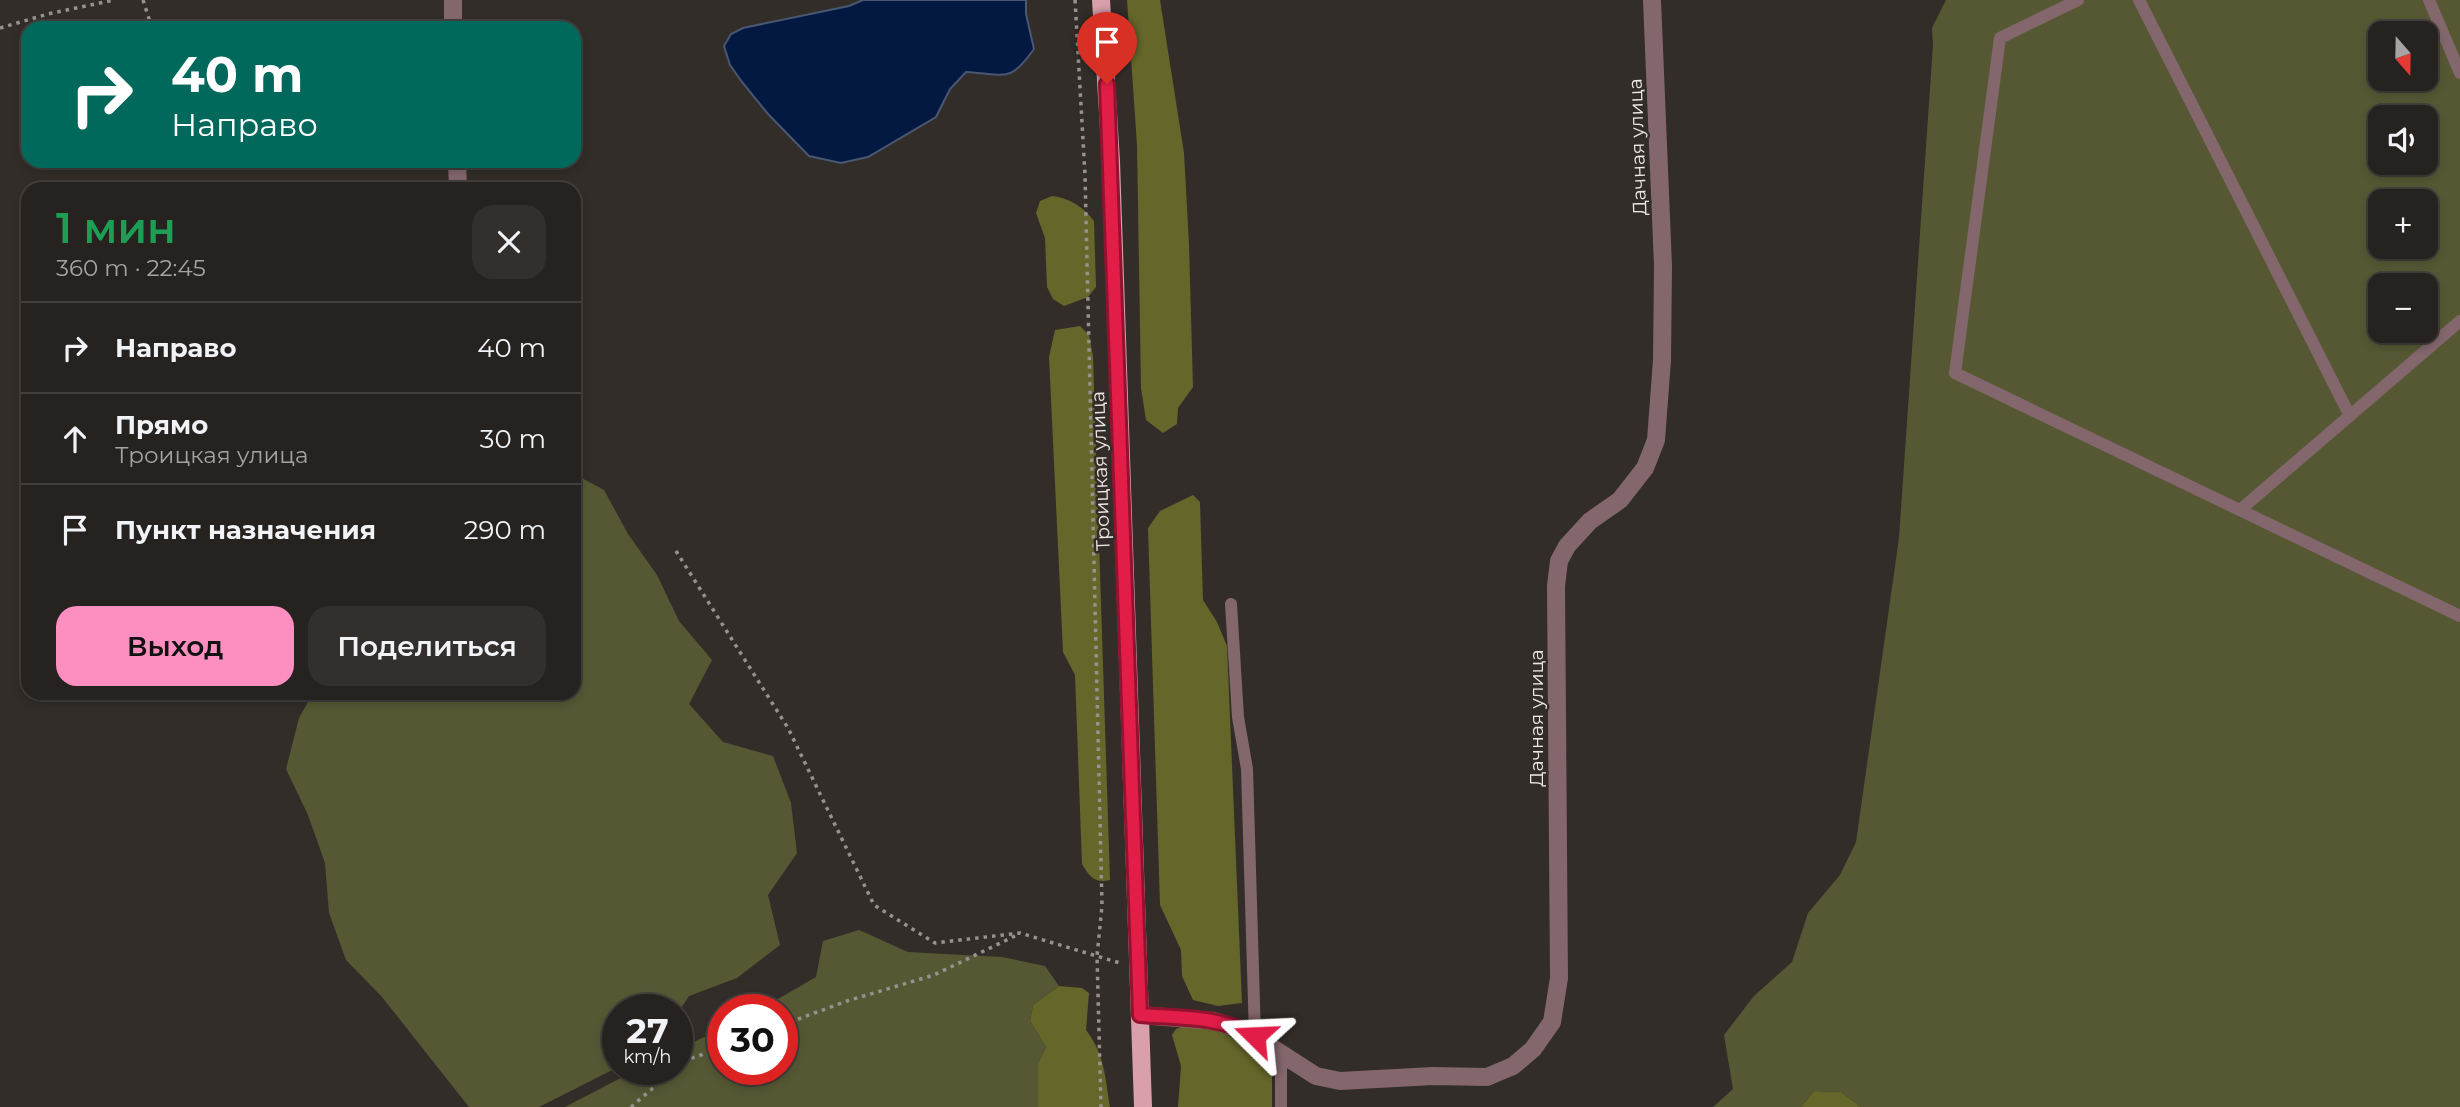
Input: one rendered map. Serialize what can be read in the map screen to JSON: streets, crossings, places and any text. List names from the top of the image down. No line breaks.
{"streets":{"main road":["Троицкая улица"],"street":["Дачная улица"]},"crossings":[["Дачная улица","Троицкая улица"]],"north":"bottom","page":{"map_buttons":["+","−"],"turn":["40 m","Направо"],"heading":["1 мин","360 m · 22:45"],"list":[{"name":"Направо","value":"40 m"},{"name":"Прямо","note":"Троицкая улица","value":"30 m"},{"name":"Пункт назначения","value":"290 m"}],"buttons":["Выход","Поделиться"],"speed":"27 km/h","limit":"30"}}
